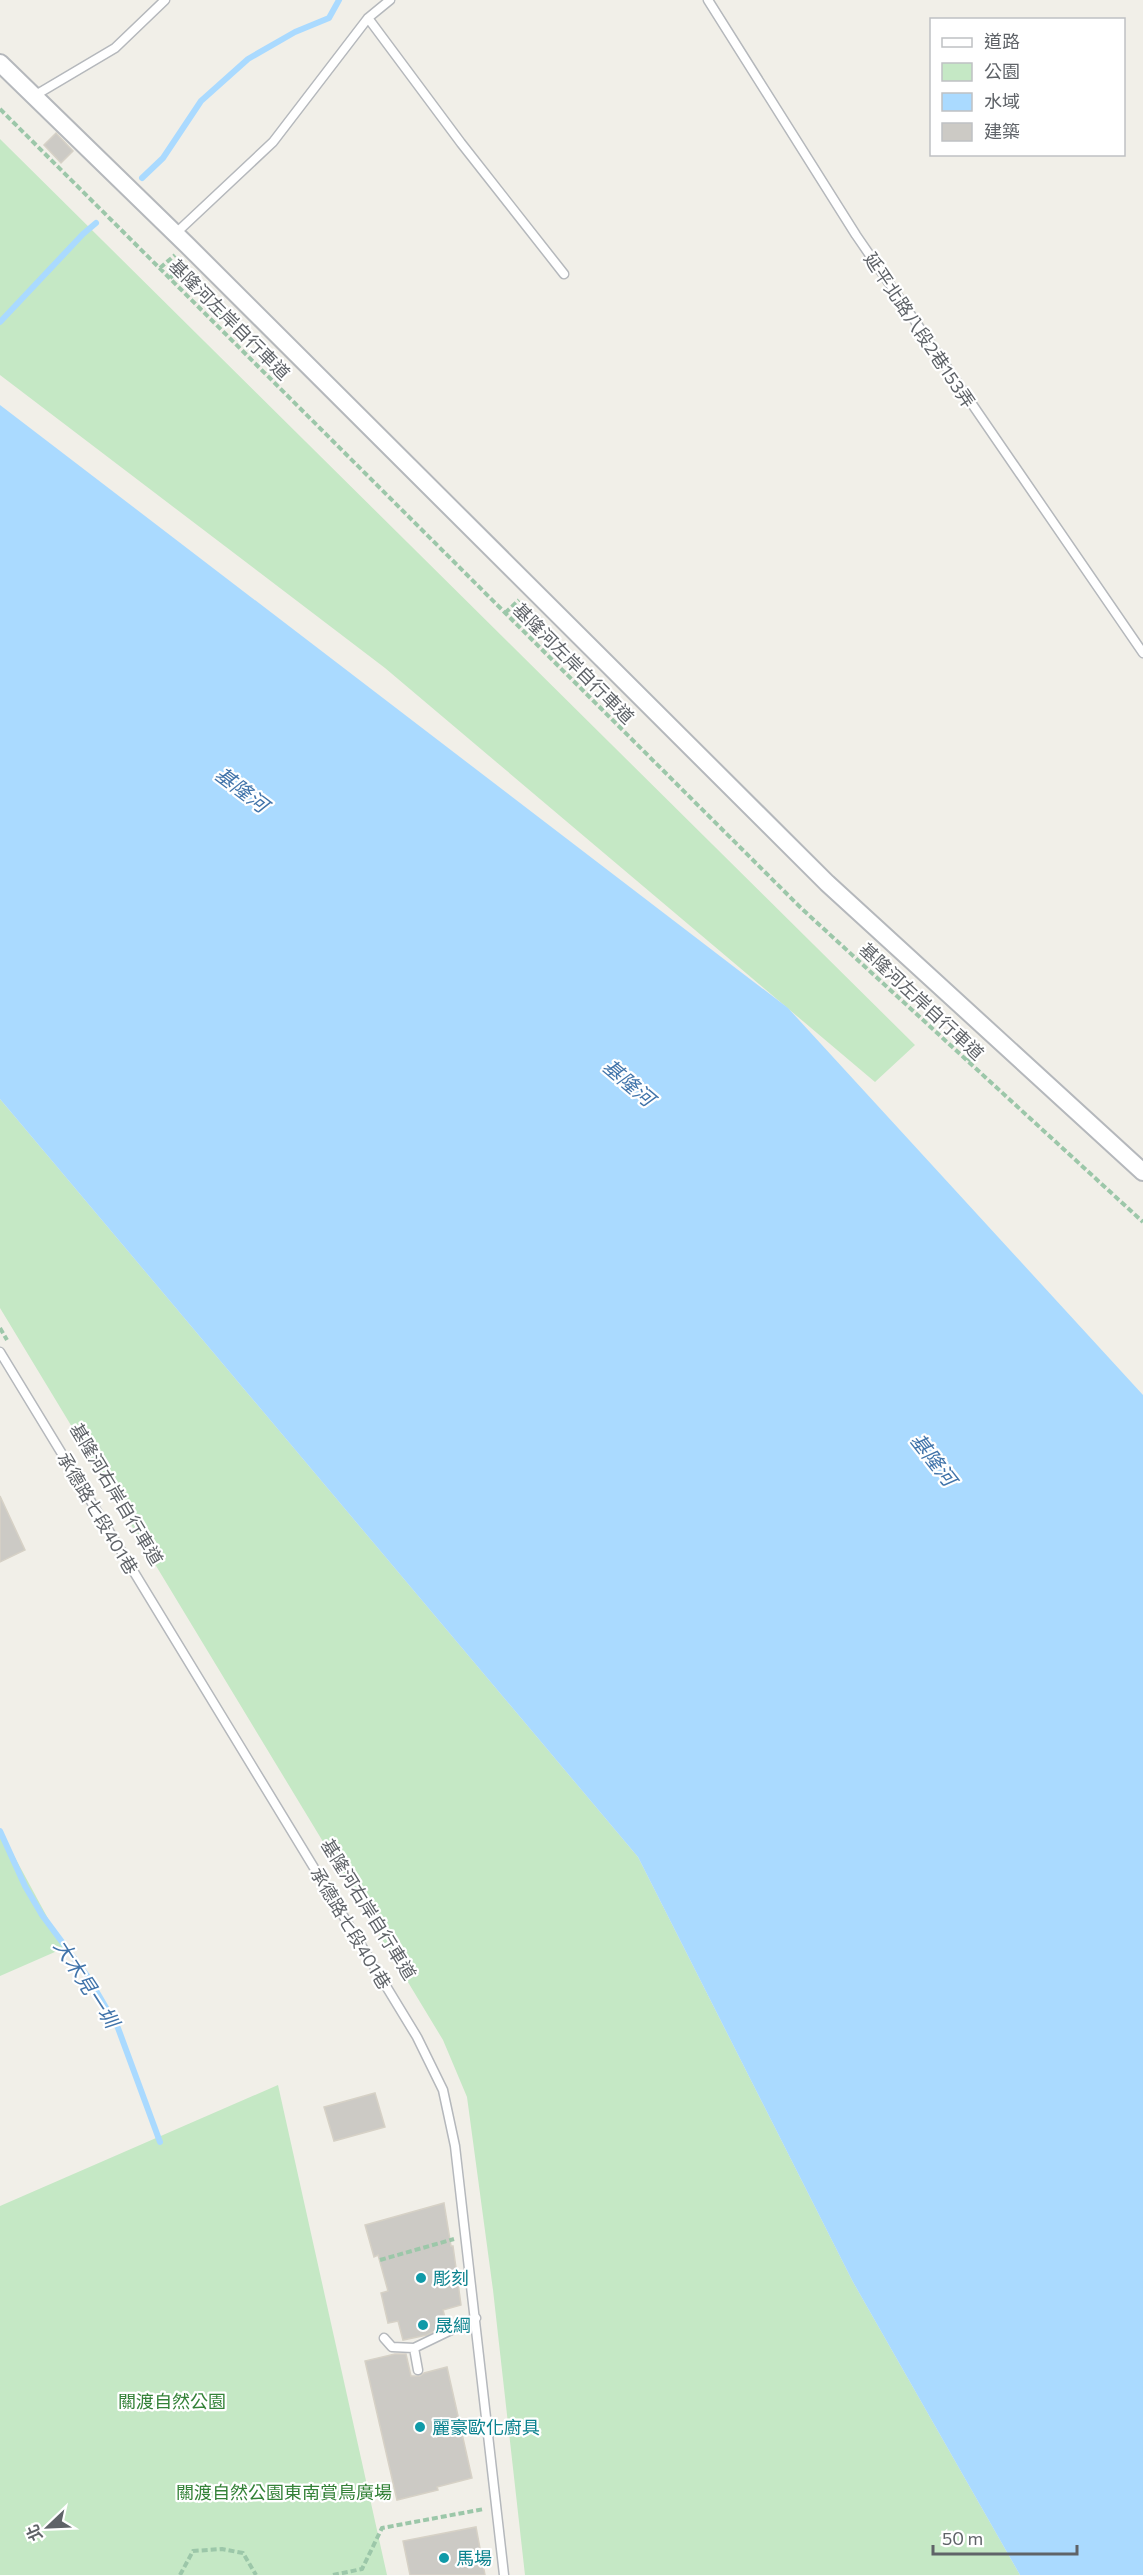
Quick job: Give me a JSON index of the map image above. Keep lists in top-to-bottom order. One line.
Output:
{"streets":{"lane":["延平北路八段2巷153弄","承德路七段401巷"],"path":["基隆河左岸自行車道"]},"water":["基隆河","大木見一圳"],"parks":["關渡自然公園","關渡自然公園東南賞鳥廣場"],"places":["彫刻","晟綱","麗豪歐化廚具","馬場"],"legend":["道路","公園","水域","建築"],"scale_bar":"50 m","north":"bottom left"}
